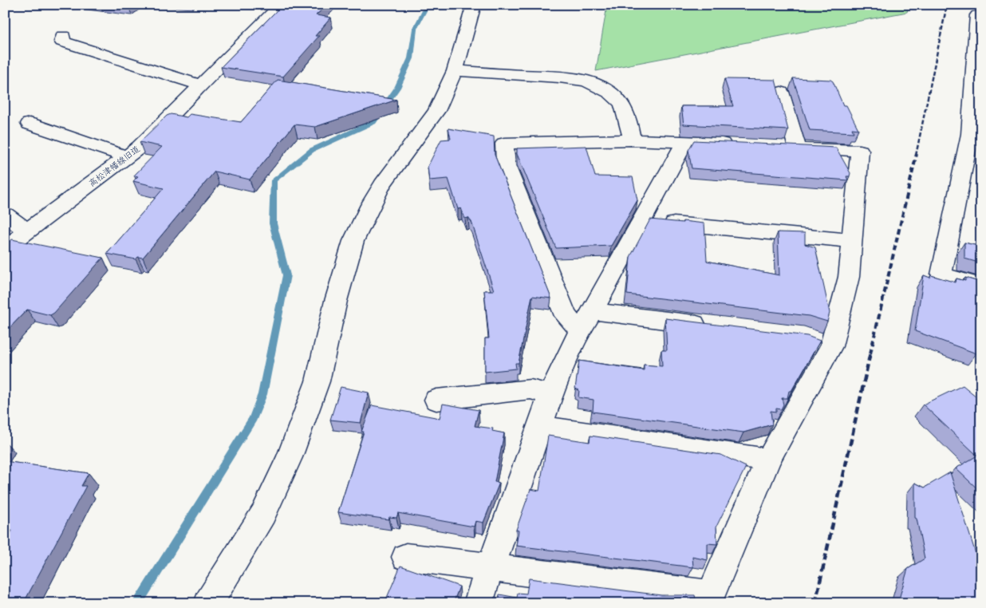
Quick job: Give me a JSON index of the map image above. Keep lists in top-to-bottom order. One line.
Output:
{"streets":{"street":["高松津幡線旧道"]}}
